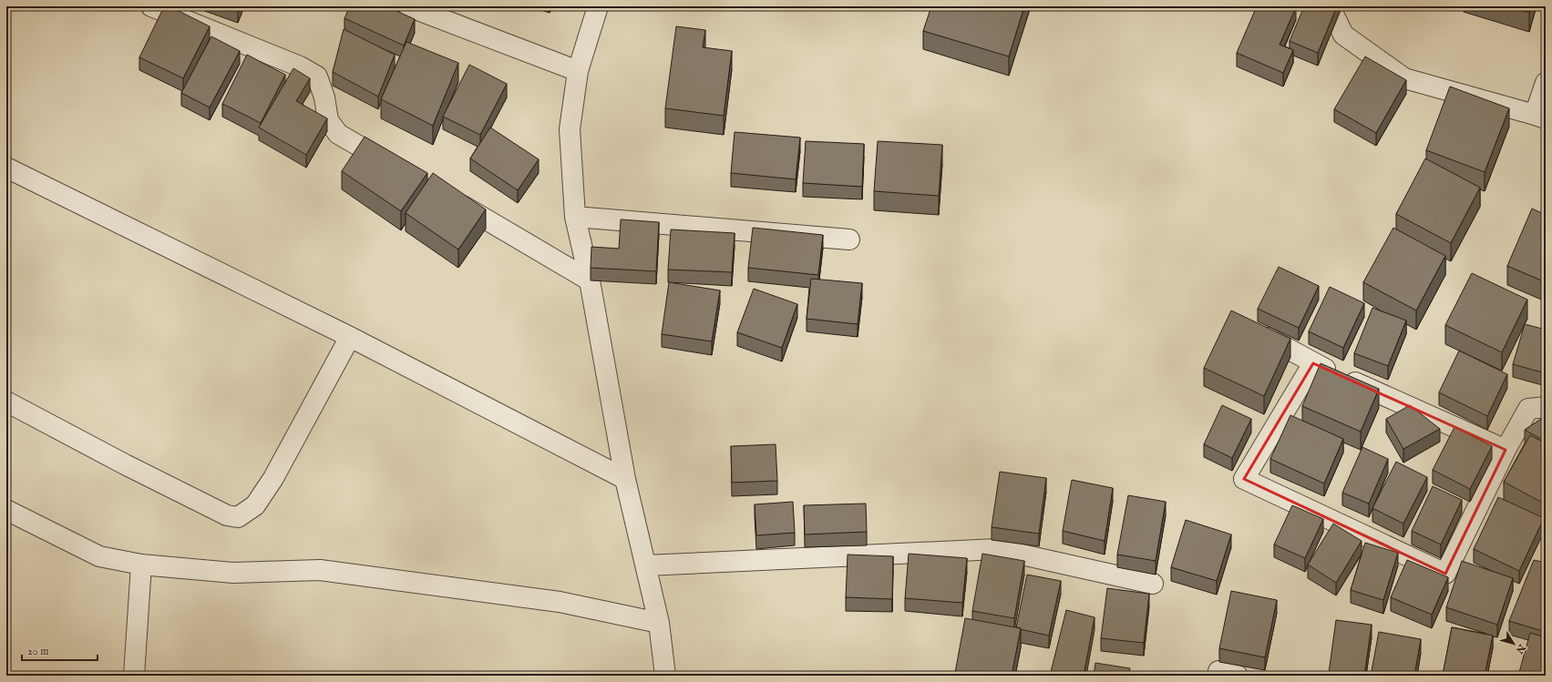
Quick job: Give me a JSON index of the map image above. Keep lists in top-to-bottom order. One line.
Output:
{"scale_bar":"20 m","north":"bottom right"}
